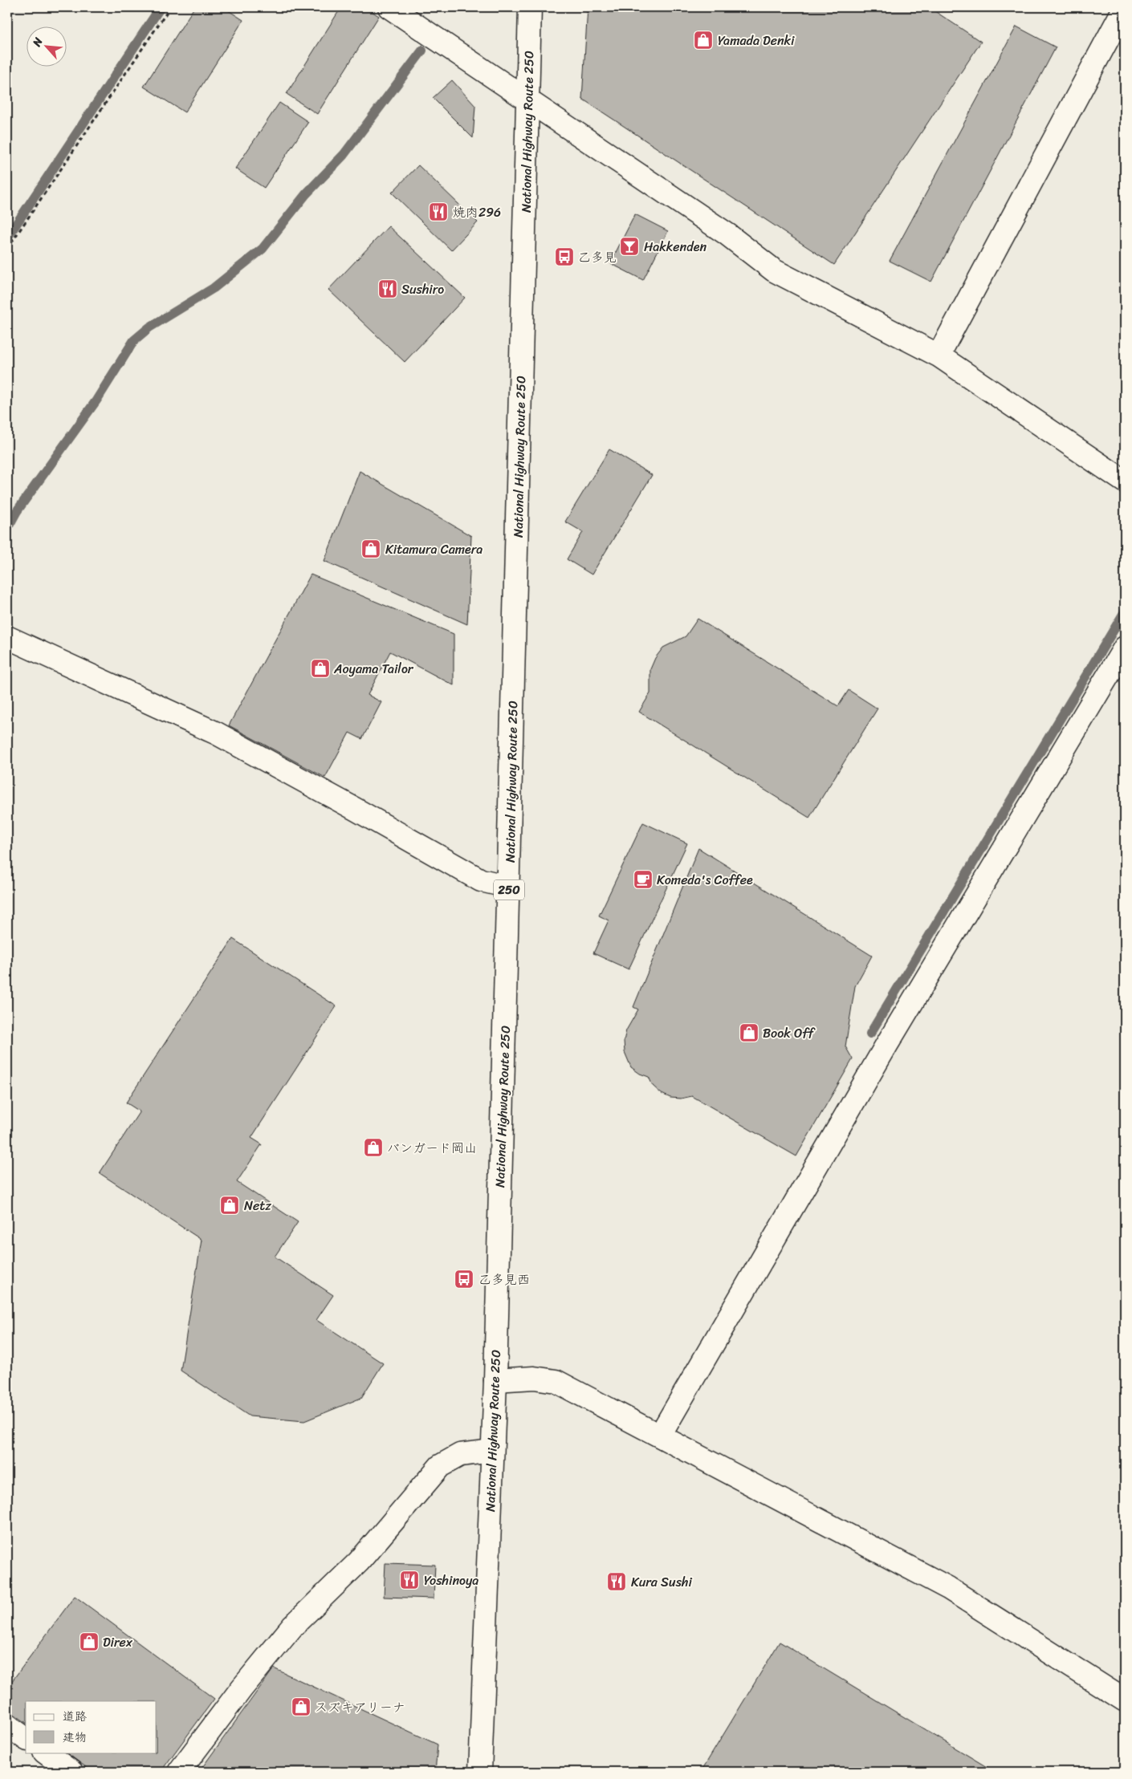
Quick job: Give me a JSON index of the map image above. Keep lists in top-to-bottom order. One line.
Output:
{"streets":{"main road":["National Highway Route 250","250"]},"places":{"shop":["Yamada Denki","Kitamura Camera","Aoyama Tailor","Book Off","バンガード岡山","Netz","Direx","スズキアリーナ"],"restaurant":["焼肉296","Sushiro","Yoshinoya","Kura Sushi"],"bar":["Hakkenden"],"bus stop":["乙多見","乙多見西"],"cafe":["Komeda's Coffee"]},"legend":["道路","建物"],"north":"top left"}
